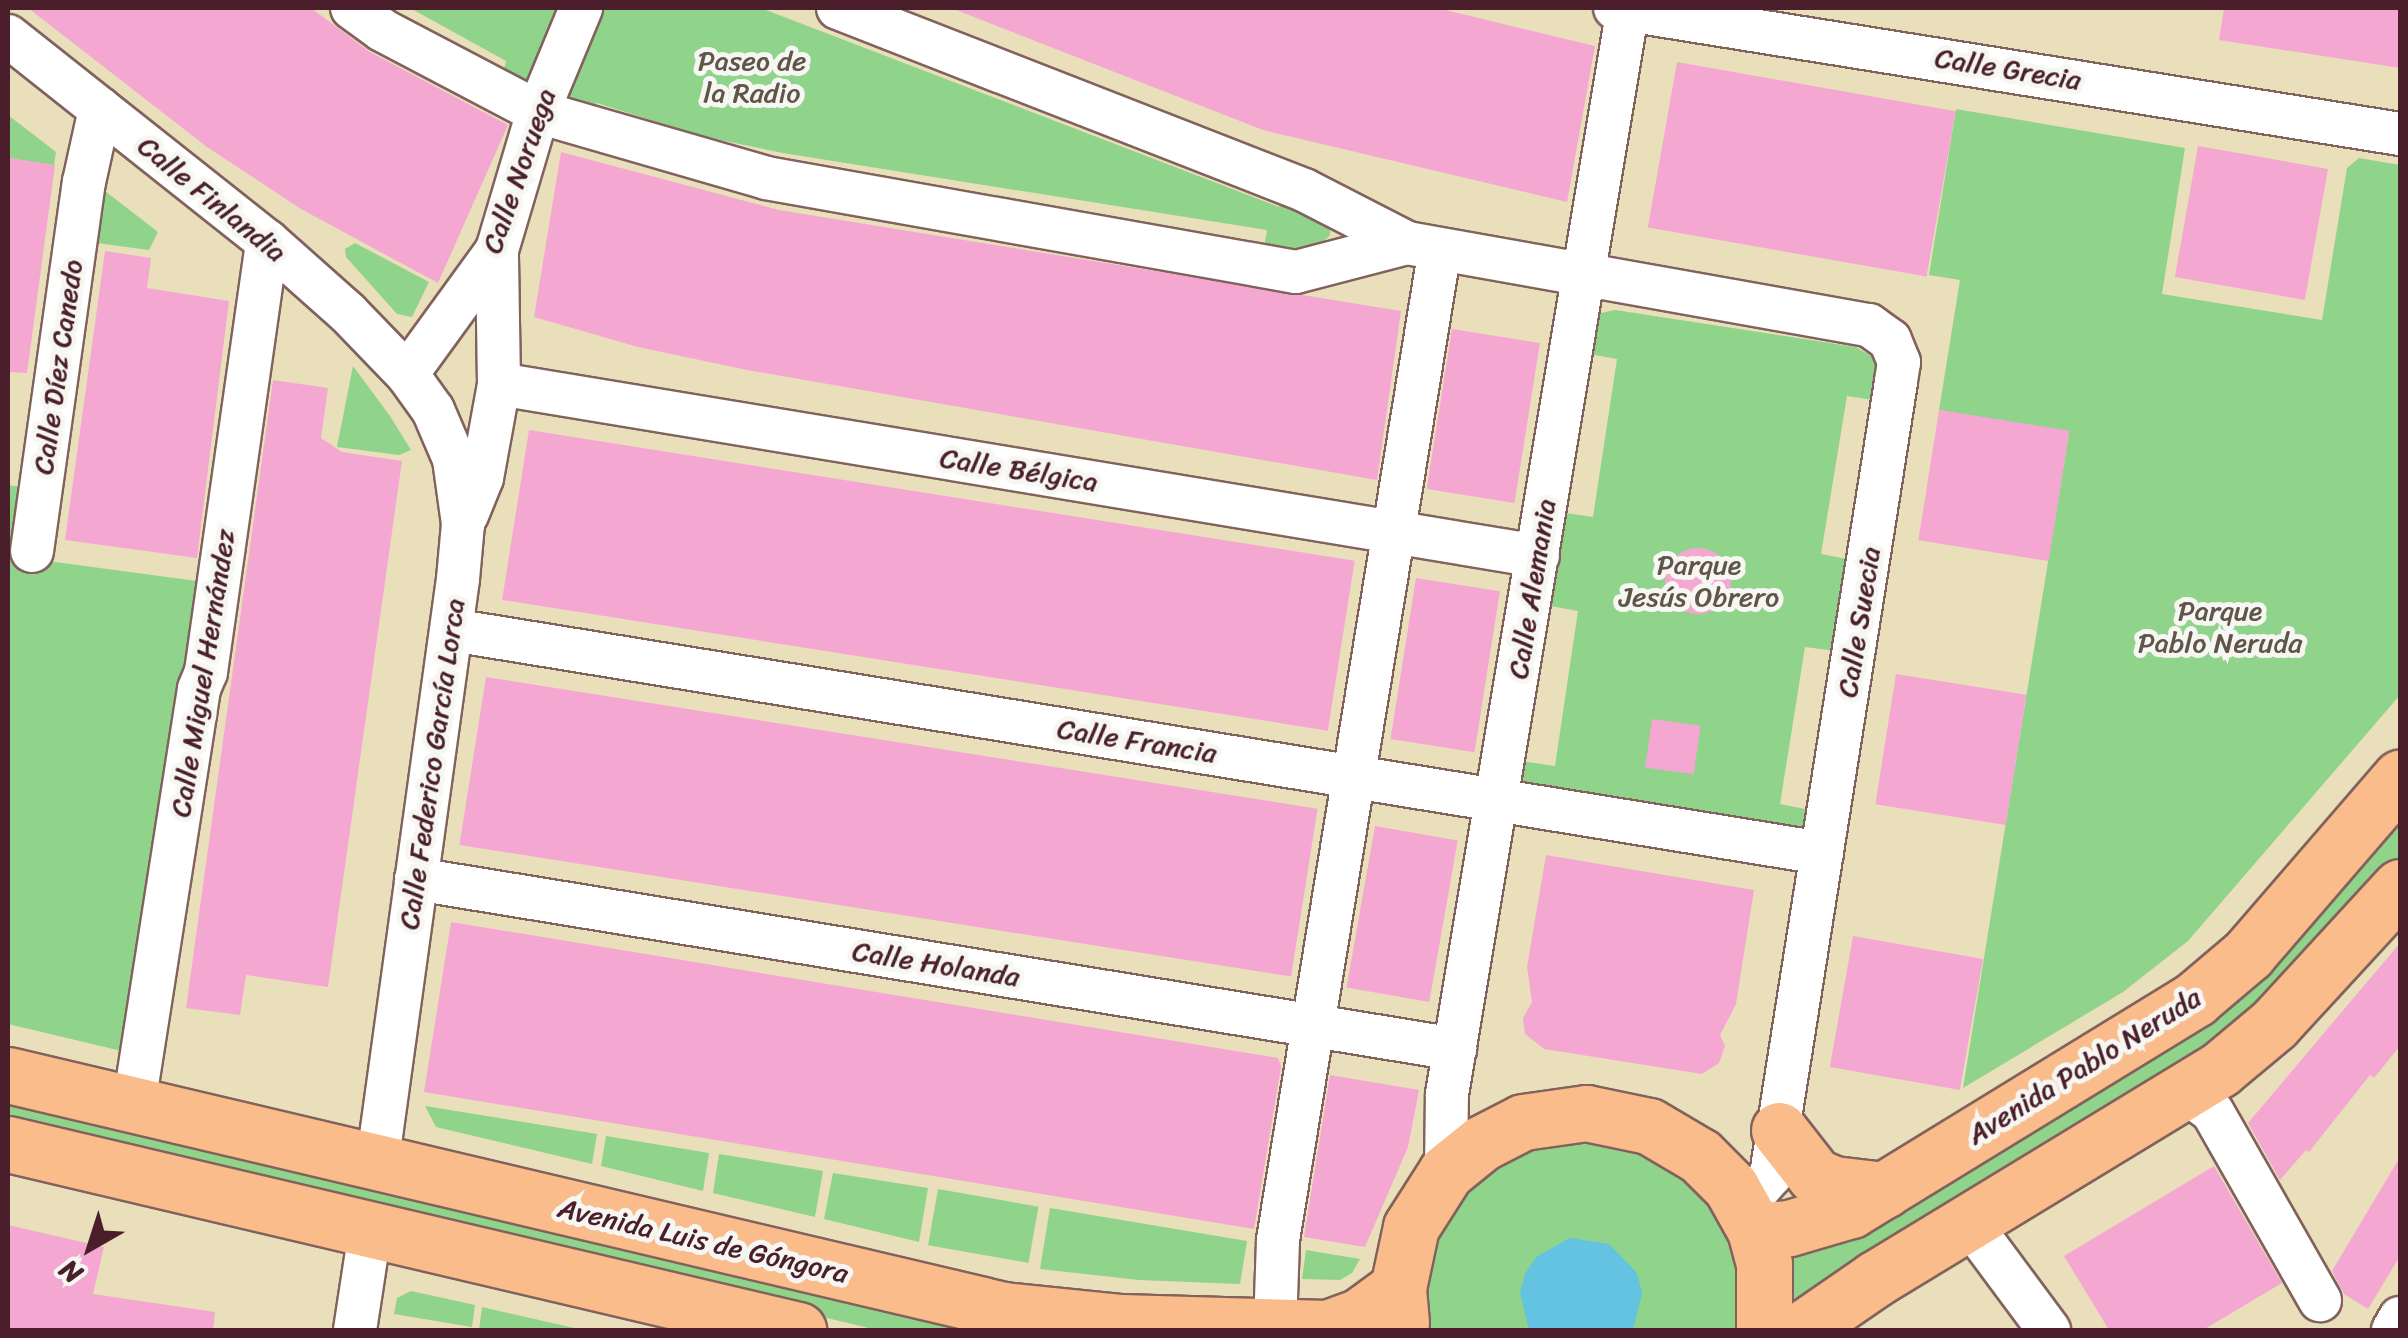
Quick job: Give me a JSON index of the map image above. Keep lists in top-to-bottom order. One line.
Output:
{"streets":{"main road":["Avenida Pablo Neruda","Avenida Luis de Góngora"],"street":["Calle Grecia","Calle Noruega","Calle Finlandia","Calle Díez Canedo","Calle Bélgica","Calle Alemania","Calle Suecia","Calle Miguel Hernández","Calle Francia","Calle Federico García Lorca","Calle Holanda"]},"crossings":[["Calle Grecia","Calle Alemania"],["Calle Noruega","Calle Finlandia"],["Calle Noruega","Calle Federico García Lorca"],["Calle Finlandia","Calle Díez Canedo"],["Calle Finlandia","Calle Miguel Hernández"],["Calle Finlandia","Calle Federico García Lorca"],["Calle Bélgica","Calle Alemania"],["Calle Alemania","Calle Suecia"],["Calle Alemania","Calle Francia"],["Calle Alemania","Calle Holanda"],["Calle Suecia","Calle Francia"],["Calle Suecia","Avenida Pablo Neruda"],["Calle Miguel Hernández","Avenida Luis de Góngora"],["Calle Francia","Calle Federico García Lorca"],["Calle Federico García Lorca","Calle Holanda"],["Calle Federico García Lorca","Avenida Luis de Góngora"]],"parks":["Paseo de la Radio","Parque Jesús Obrero","Parque Pablo Neruda"],"north":"bottom left"}
